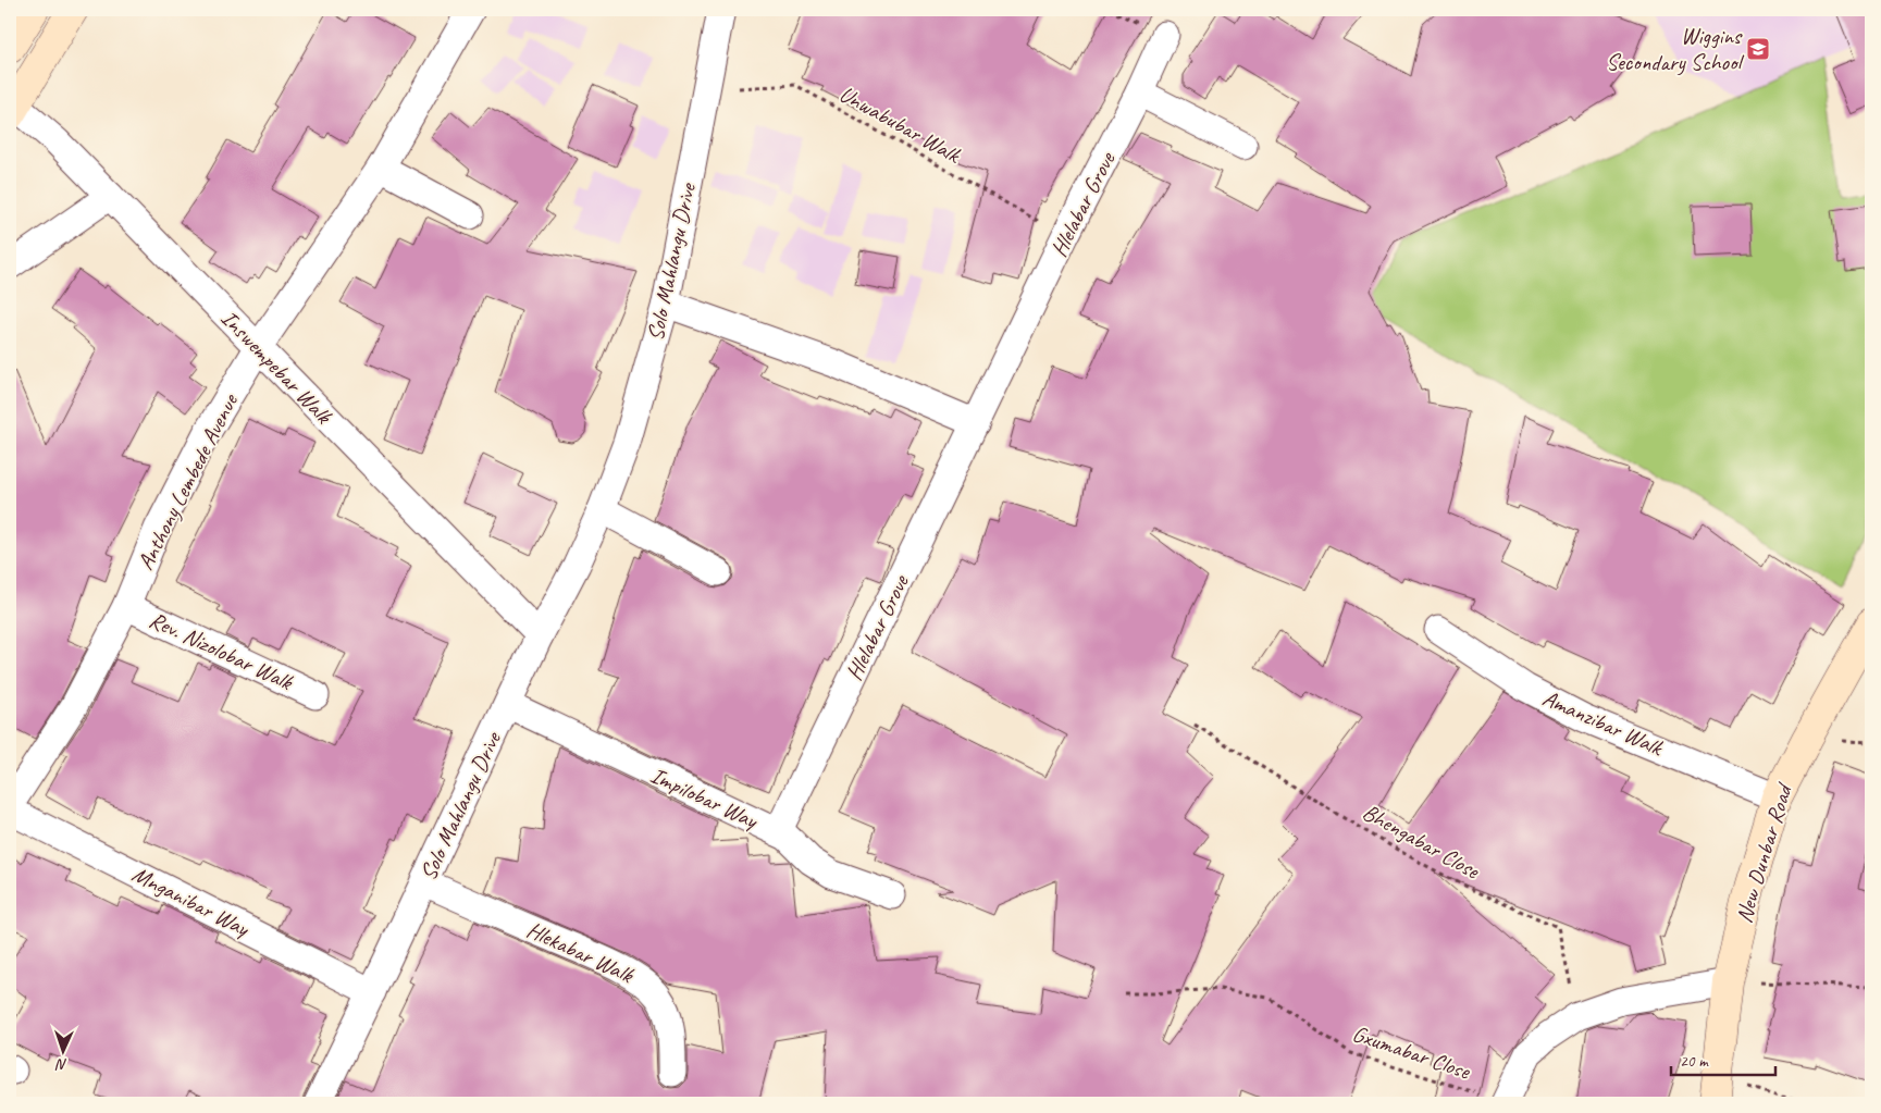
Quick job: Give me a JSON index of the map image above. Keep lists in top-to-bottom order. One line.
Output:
{"streets":{"street":["Hlelabar Grove","Solo Mahlangu Drive","Inswempebar Walk","Anthony Lembede Avenue","Rev. Nizolobar Walk","Amanzibar Walk","Impilobar Way","New Dunbar Road","Mnganibar Way","Hlekabar Walk"],"path":["Unwabubar Walk","Bhengabar Close","Gxumabar Close"]},"crossings":[["Unwabubar Walk","Hlelabar Grove"],["Unwabubar Walk","Solo Mahlangu Drive"],["Hlelabar Grove","Impilobar Way"],["Solo Mahlangu Drive","Inswempebar Walk"],["Solo Mahlangu Drive","Impilobar Way"],["Solo Mahlangu Drive","Mnganibar Way"],["Solo Mahlangu Drive","Hlekabar Walk"],["Inswempebar Walk","Anthony Lembede Avenue"],["Anthony Lembede Avenue","Rev. Nizolobar Walk"],["Amanzibar Walk","New Dunbar Road"]],"places":{"school or university":["Wiggins Secondary School"]},"scale_bar":"20 m","north":"bottom"}
